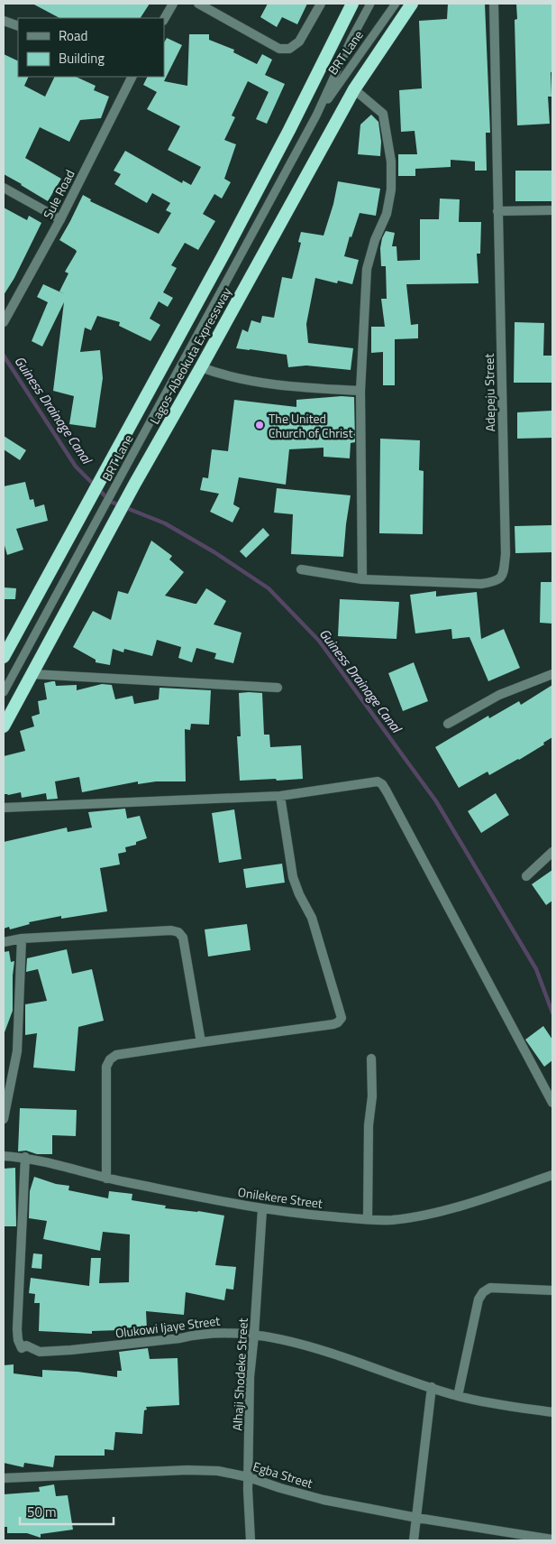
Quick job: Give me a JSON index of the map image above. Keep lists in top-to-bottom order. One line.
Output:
{"streets":{"highway":["Lagos-Abeokuta Expressway"],"street":["Sule Road","Adepeju Street","Onilekere Street","Olukowi Ijaye Street","Alhaji Shodeke Street","Egba Street"],"lane":["BRT Lane"]},"crossings":[["Onilekere Street","Olukowi Ijaye Street"],["Onilekere Street","Alhaji Shodeke Street"],["Olukowi Ijaye Street","Alhaji Shodeke Street"],["Alhaji Shodeke Street","Egba Street"]],"water":["Guiness Drainage Canal"],"places":["The United Church of Christ"],"legend":["Road","Building"],"scale_bar":"50 m"}
